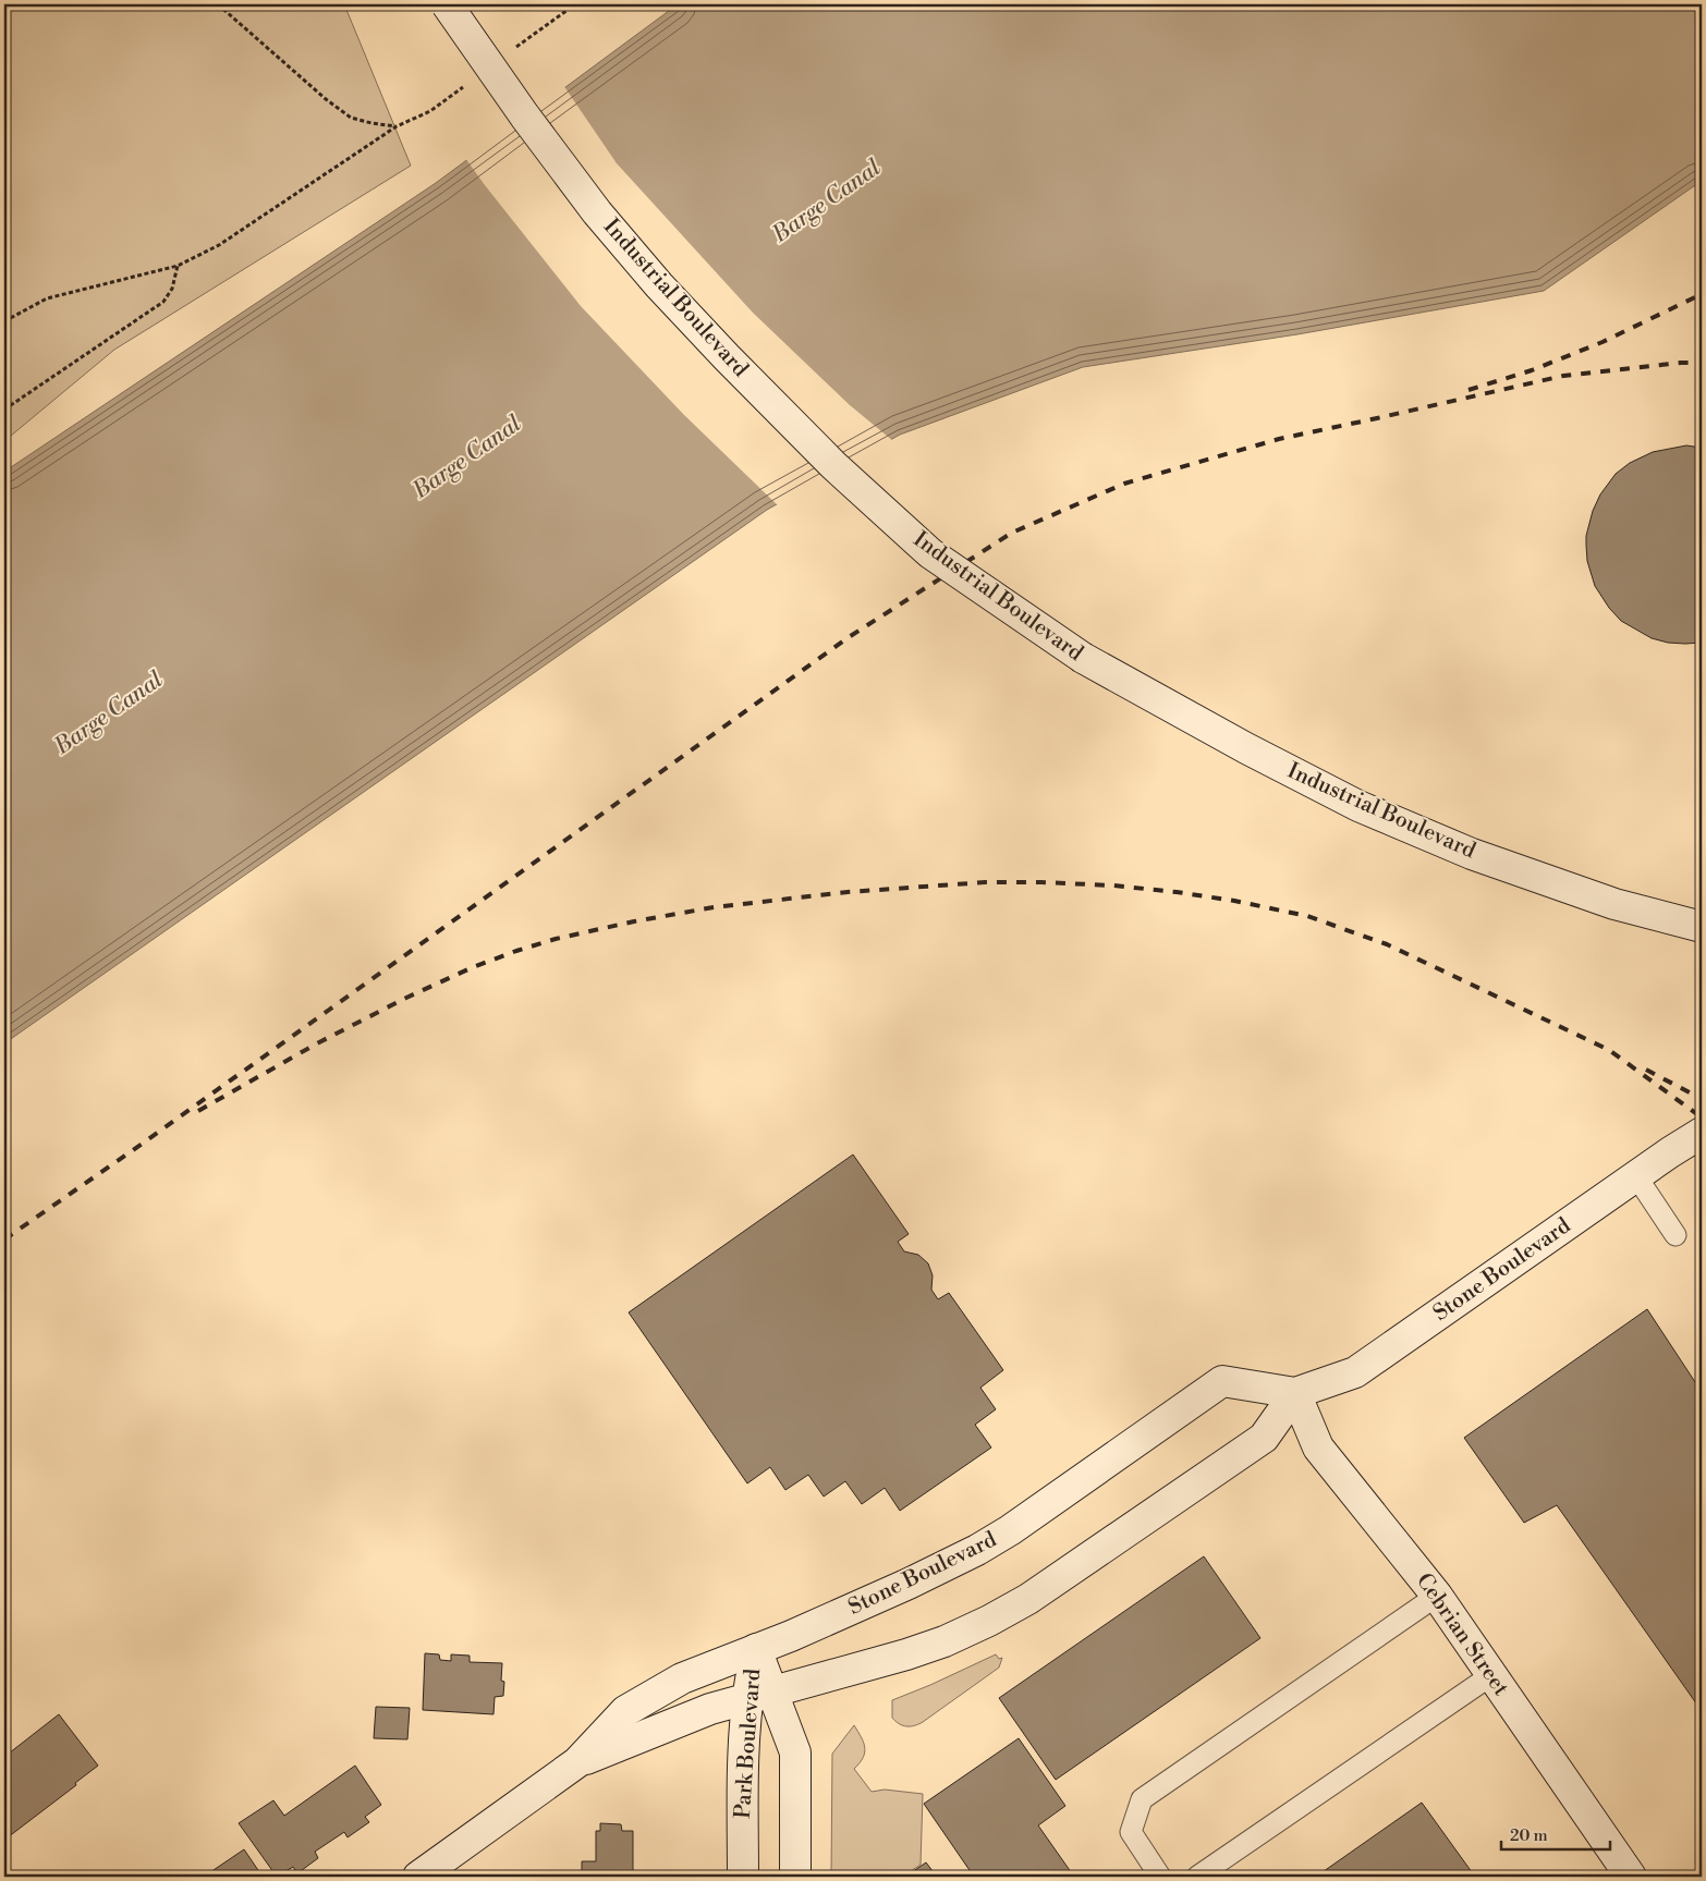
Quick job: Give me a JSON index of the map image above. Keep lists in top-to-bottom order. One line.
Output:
{"streets":{"street":["Industrial Boulevard","Stone Boulevard","Cebrian Street","Park Boulevard"]},"crossings":[["Stone Boulevard","Cebrian Street"],["Stone Boulevard","Park Boulevard"]],"water":["Barge Canal"],"scale_bar":"20 m"}
